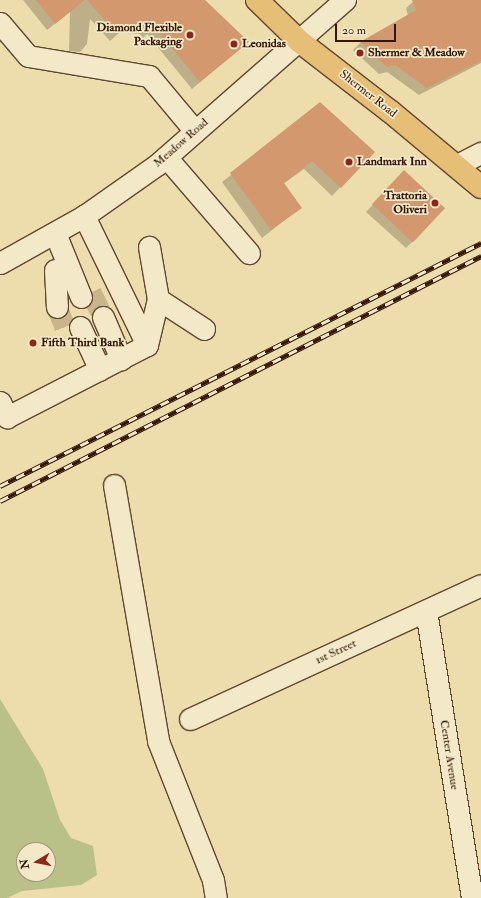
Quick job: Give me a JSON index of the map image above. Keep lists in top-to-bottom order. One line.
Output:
{"streets":{"main road":["Shermer Road"],"street":["Meadow Road","1st Street","Center Avenue"]},"crossings":[["Shermer Road","Meadow Road"],["1st Street","Center Avenue"]],"places":["Diamond Flexible Packaging","Leonidas","Shermer & Meadow","Landmark Inn","Trattoria Oliveri","Fifth Third Bank"],"scale_bar":"20 m","north":"left"}
